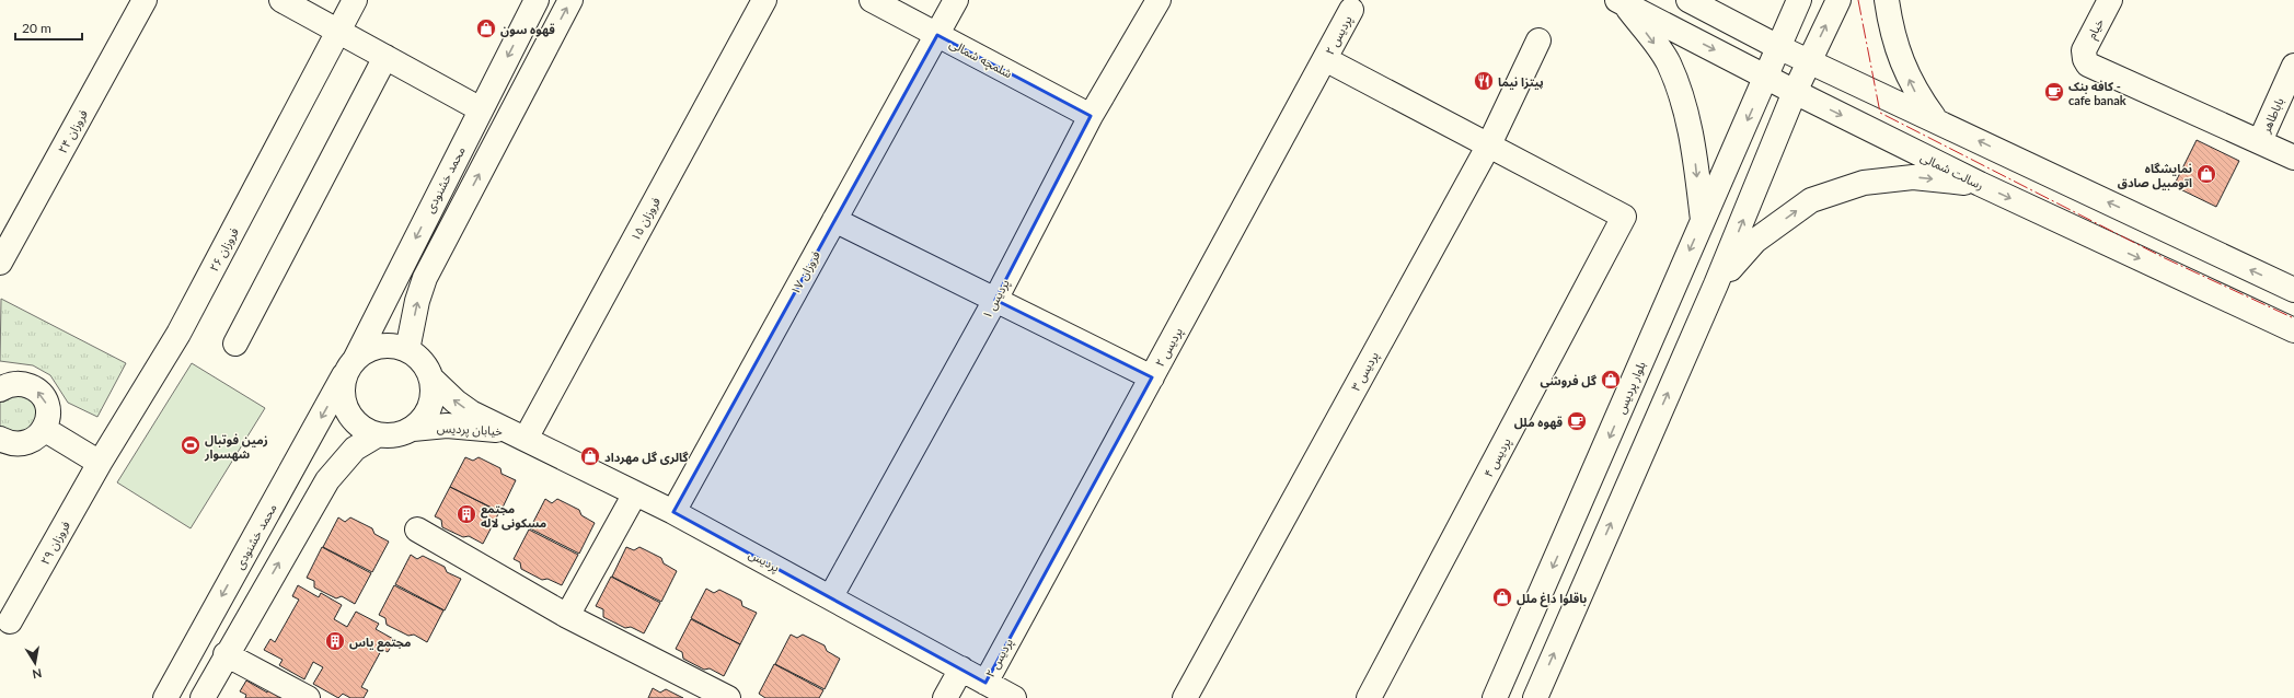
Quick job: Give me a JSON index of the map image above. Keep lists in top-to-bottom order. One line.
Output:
{"streets":{"street":["خیام","پردیس ۲","شلمچه شمالی","باباطاهر","فروزان ۲۴","رسالت شمالی","محمد خشنودی","فروزان ۱۵","فروزان ۲۶","فروزان ۱۷","پردیس ۱","پردیس ۳","بلوار پردیس","خیابان پردیس","پردیس ۴","فروزان ۲۹","پردیس"]},"crossings":[["خیام","باباطاهر"],["پردیس ۲","پردیس"],["شلمچه شمالی","فروزان ۱۷"],["شلمچه شمالی","پردیس ۱"],["رسالت شمالی","بلوار پردیس"],["محمد خشنودی","خیابان پردیس"],["فروزان ۱۵","خیابان پردیس"],["فروزان ۱۵","پردیس"],["فروزان ۲۶","فروزان ۲۹"],["فروزان ۱۷","پردیس"],["پردیس ۱","پردیس"],["پردیس ۳","پردیس ۴"],["خیابان پردیس","پردیس"]],"places":{"shop":["قهوه سون","نمایشگاه اتومبیل صادق","گل فروشی","گالری گل مهرداد","باقلوا داغ ملل"],"restaurant":["پیتزا نیما"],"cafe":["کافه بنک - cafe banak","قهوه ملل"],"sports":["زمین فوتبال شهسوار"],"building":["مجتمع مسکونی لاله","مجتمع یاس"]},"scale_bar":"20 m","north":"bottom"}
